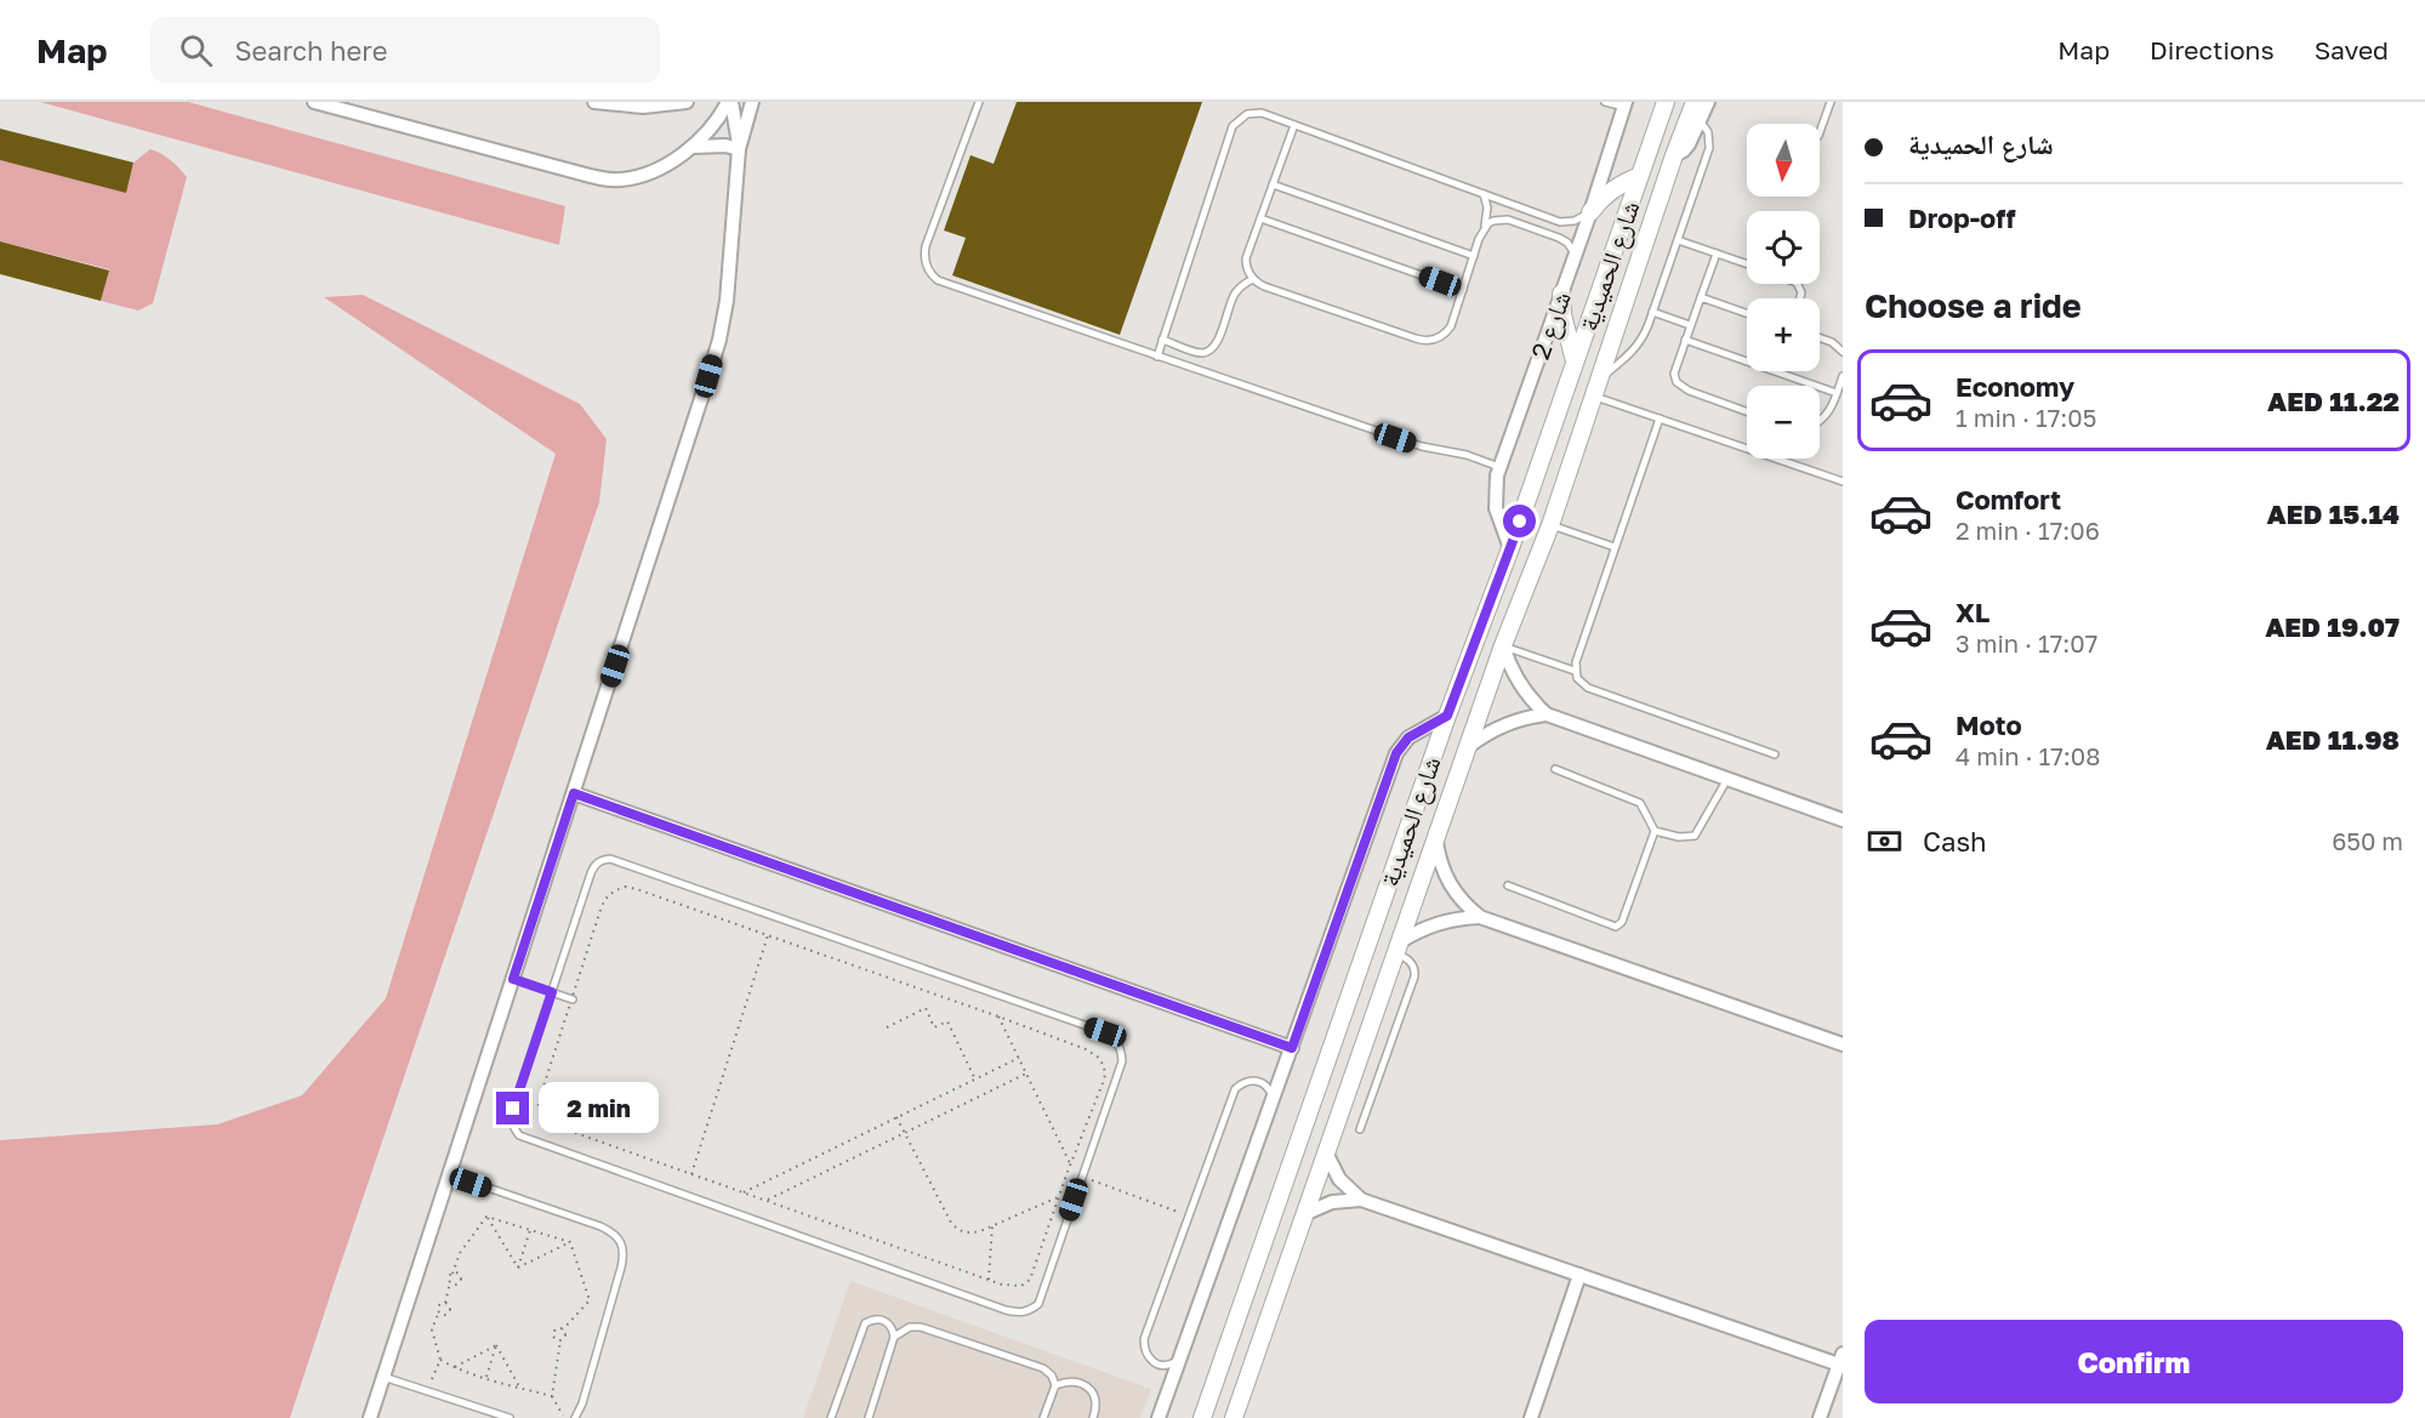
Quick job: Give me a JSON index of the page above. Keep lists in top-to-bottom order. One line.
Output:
{"streets":{"street":["شارع الحميدية","شارع 2"]},"crossings":[["شارع الحميدية","شارع 2"]],"north":"bottom","page":{"header":"Map","search":"Search here","nav":["Map","Directions","Saved"],"banner":["شارع الحميدية","Drop-off"],"map_buttons":["+","−"],"heading":"Choose a ride","list":[{"name":"Economy","note":"1 min · 17:05","value":"AED 11.22"},{"name":"Comfort","note":"2 min · 17:06","value":"AED 15.14"},{"name":"XL","note":"3 min · 17:07","value":"AED 19.07"},{"name":"Moto","note":"4 min · 17:08","value":"AED 11.98"}],"pay":["Cash","650 m"],"bubble":"2 min","buttons":"Confirm"}}
